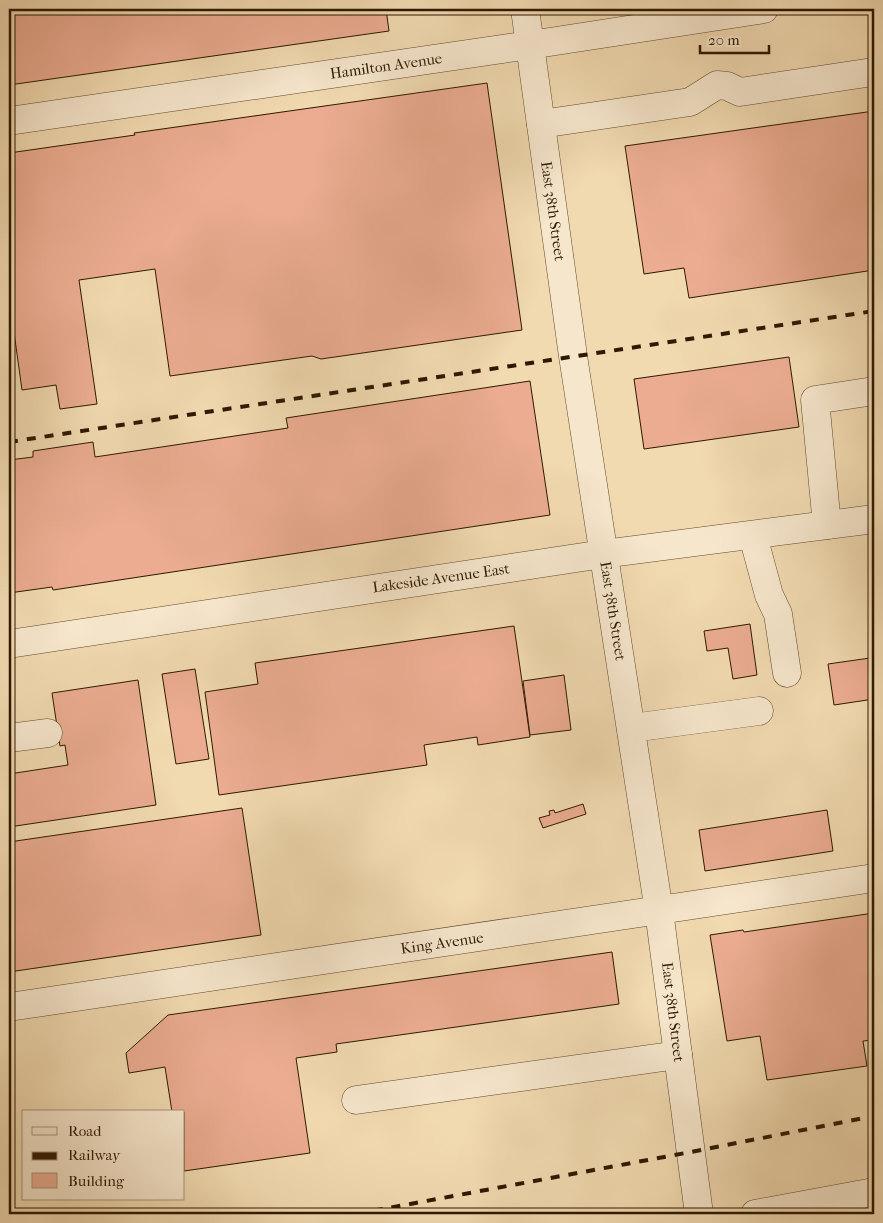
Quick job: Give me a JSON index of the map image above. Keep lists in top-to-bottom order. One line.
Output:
{"streets":{"street":["Hamilton Avenue","East 38th Street","Lakeside Avenue East","King Avenue"]},"crossings":[["Hamilton Avenue","East 38th Street"],["East 38th Street","Lakeside Avenue East"],["East 38th Street","King Avenue"]],"legend":["Road","Railway","Building"],"scale_bar":"20 m"}
